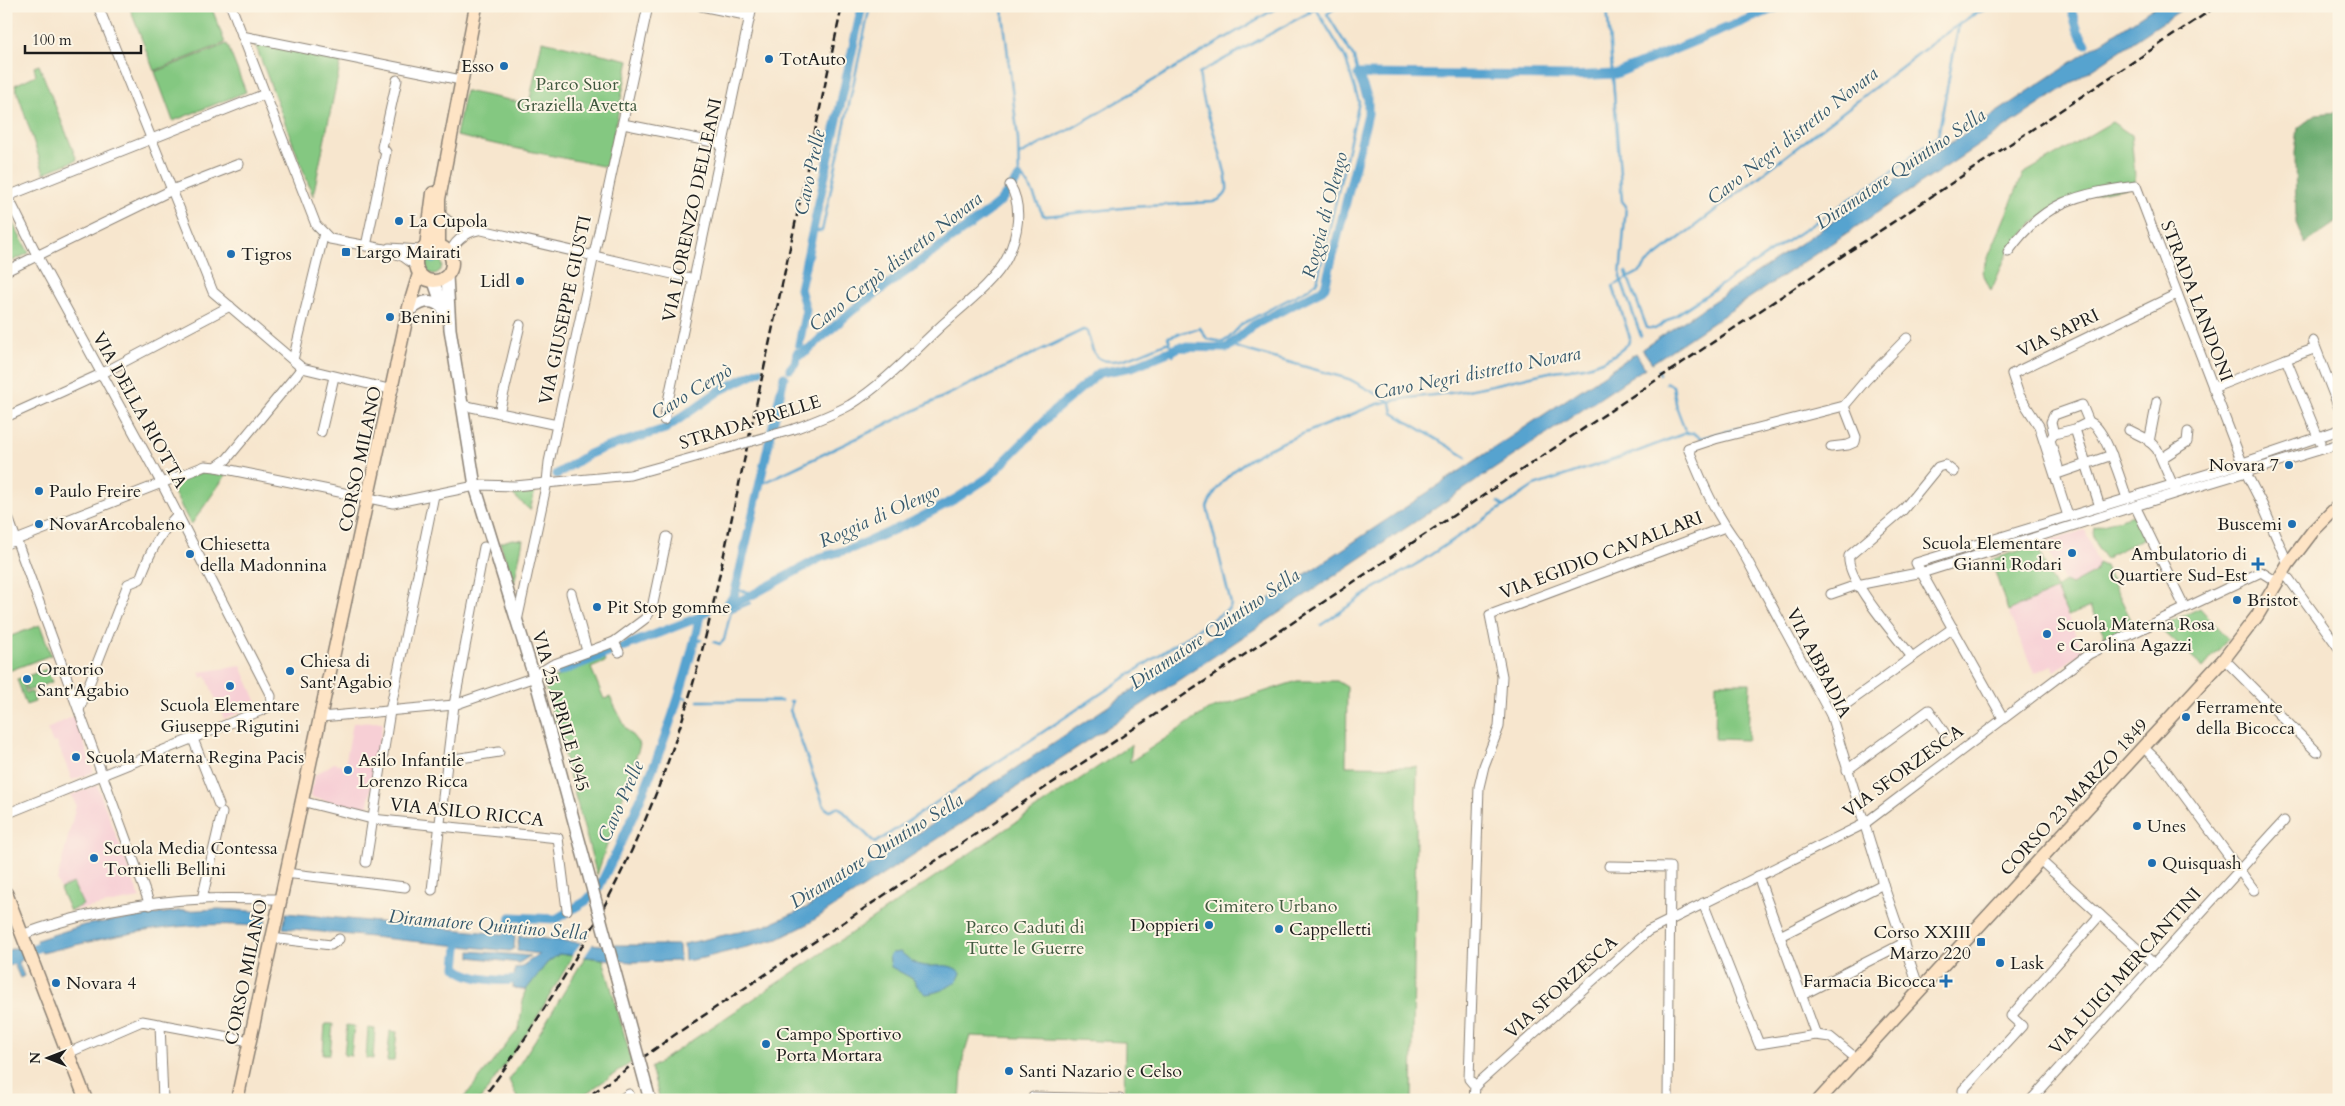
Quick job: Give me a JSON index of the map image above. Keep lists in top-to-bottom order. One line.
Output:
{"streets":{"main road":["CORSO MILANO","CORSO 23 MARZO 1849"],"street":["VIA LORENZO DELLEANI","STRADA LANDONI","VIA GIUSEPPE GIUSTI","VIA SAPRI","VIA DELLA RIOTTA","STRADA PRELLE","VIA EGIDIO CAVALLARI","VIA ABBADIA","VIA 25 APRILE 1945","VIA SFORZESCA","VIA ASILO RICCA","VIA LUIGI MERCANTINI"]},"crossings":[["STRADA LANDONI","VIA SAPRI"],["STRADA LANDONI","VIA SFORZESCA"],["STRADA LANDONI","CORSO 23 MARZO 1849"],["VIA GIUSEPPE GIUSTI","STRADA PRELLE"],["VIA GIUSEPPE GIUSTI","VIA 25 APRILE 1945"],["STRADA PRELLE","CORSO MILANO"],["STRADA PRELLE","VIA 25 APRILE 1945"],["CORSO MILANO","VIA 25 APRILE 1945"],["CORSO MILANO","VIA ASILO RICCA"],["VIA EGIDIO CAVALLARI","VIA ABBADIA"],["VIA EGIDIO CAVALLARI","VIA SFORZESCA"],["VIA ABBADIA","VIA SFORZESCA"],["VIA ABBADIA","CORSO 23 MARZO 1849"],["VIA SFORZESCA","CORSO 23 MARZO 1849"]],"water":["Cavo Negri distretto Novara","Diramatore Quintino Sella","Cavo Prelle","Roggia di Olengo","Cavo Cerpò distretto Novara","Cavo Cerpò"],"parks":["Parco Suor Graziella Avetta","Cimitero Urbano","Parco Caduti di Tutte le Guerre"],"places":{"other":["TotAuto","Esso","La Cupola","Tigros","Lidl","Benini","Novara 7","Paulo Freire","NovarArcobaleno","Buscemi","Scuola Elementare Gianni Rodari","Chiesetta della Madonnina","Bristot","Pit Stop gomme","Scuola Materna Rosa e Carolina Agazzi","Chiesa di Sant'Agabio","Oratorio Sant'Agabio","Scuola Elementare Giuseppe Rigutini","Ferramente della Bicocca","Scuola Materna Regina Pacis","Asilo Infantile Lorenzo Ricca","Unes","Scuola Media Contessa Tornielli Bellini","Quisquash","Doppieri","Cappelletti","Lask","Novara 4","Campo Sportivo Porta Mortara","Santi Nazario e Celso"],"transit":["Largo Mairati","Corso XXIII Marzo 220"],"health":["Ambulatorio di Quartiere Sud-Est","Farmacia Bicocca"]},"scale_bar":"100 m","north":"left"}
